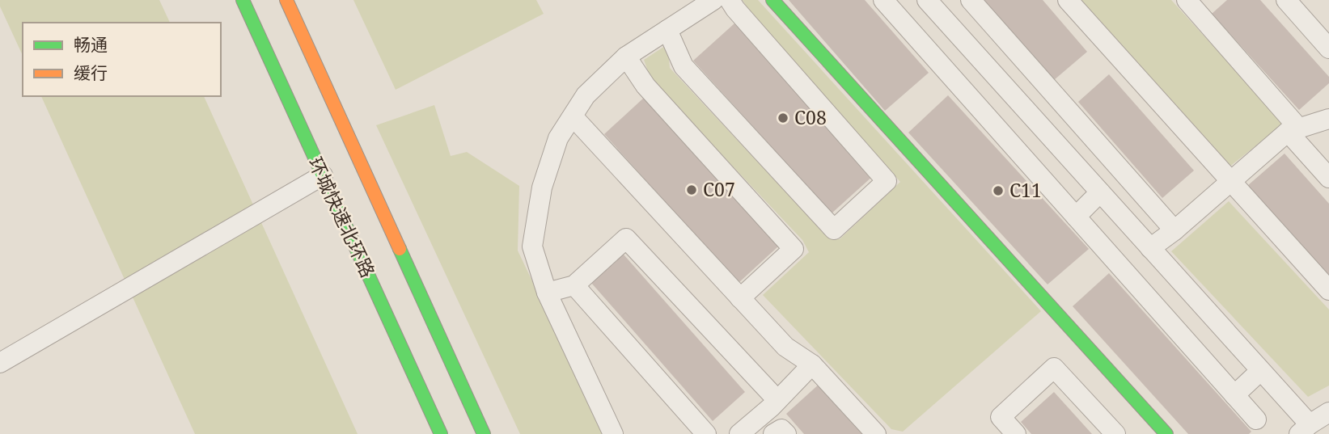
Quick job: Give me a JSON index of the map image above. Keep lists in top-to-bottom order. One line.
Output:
{"streets":{"main road":["环城快速北环路"]},"places":["C08","C07","C11"],"legend":["畅通","缓行"]}
